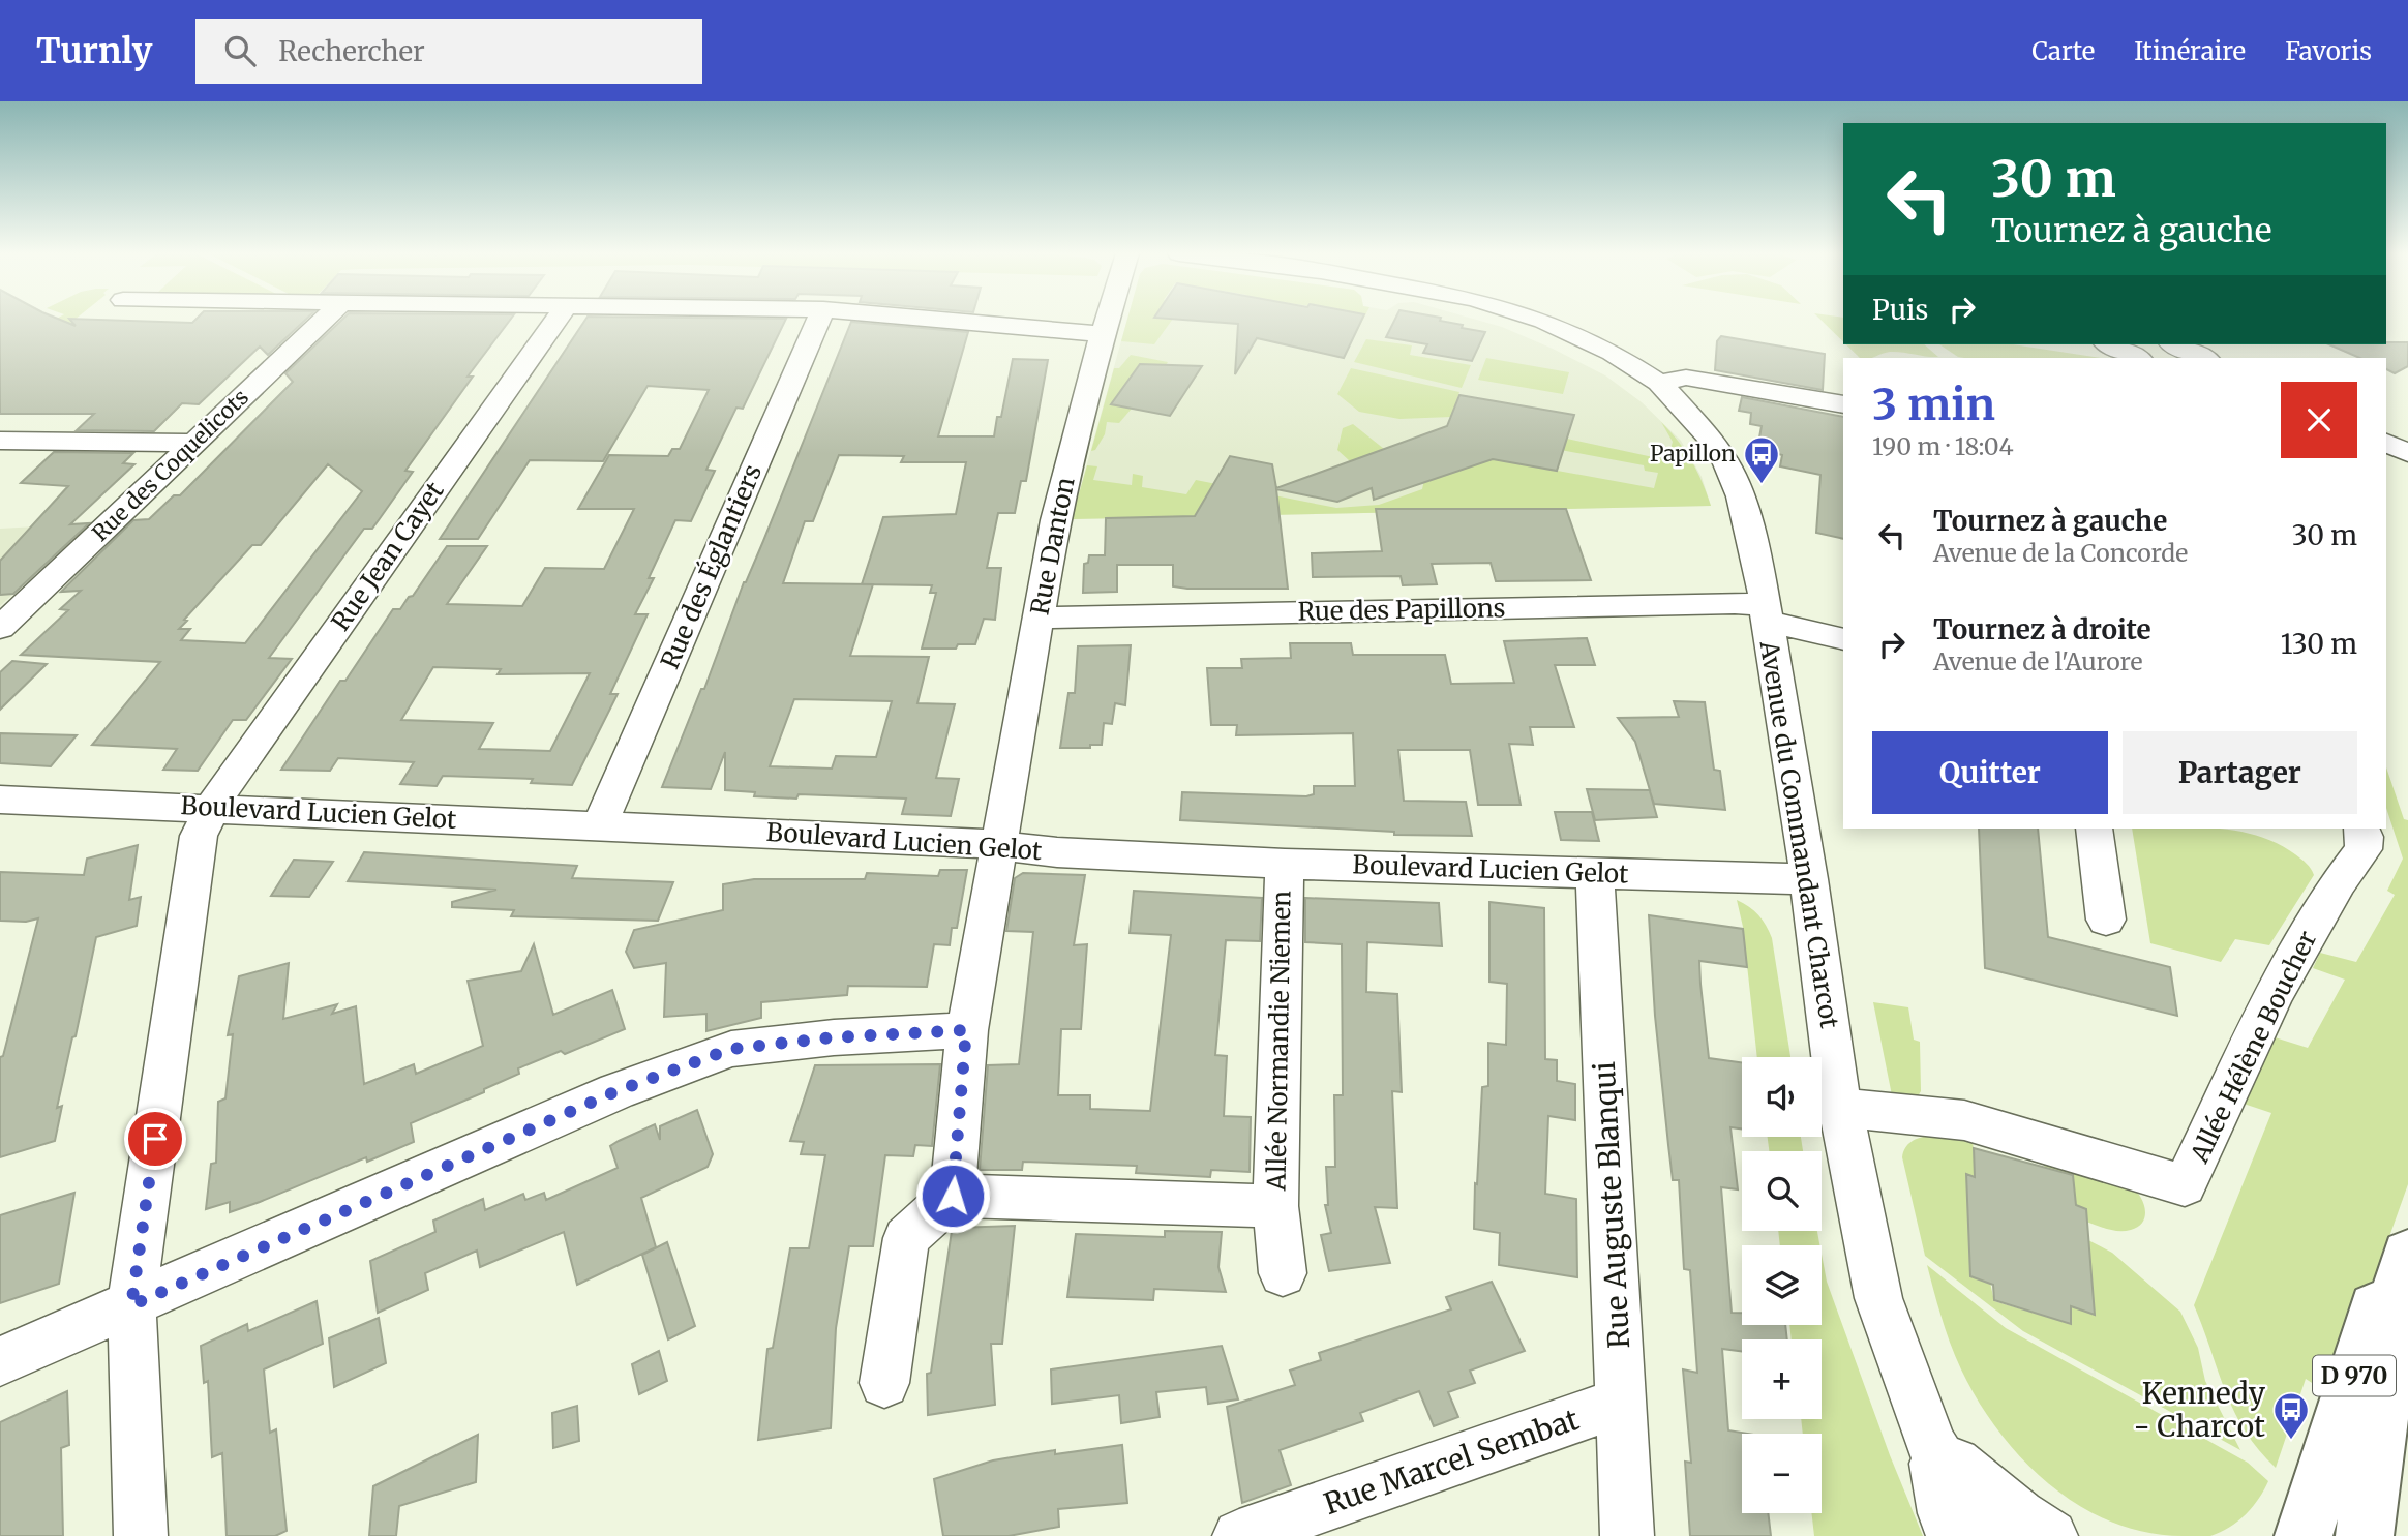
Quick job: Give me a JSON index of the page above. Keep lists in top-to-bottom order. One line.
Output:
{"streets":{"main road":["D 970"],"street":["Rue des Coquelicots","Rue Danton","Rue Jean Cayet","Rue des Églantiers","Rue des Papillons","Boulevard Lucien Gelot","Avenue du Commandant Charcot","Allée Normandie Niemen","Allée Hélène Boucher","Rue Auguste Blanqui","Rue Marcel Sembat"]},"crossings":[["Rue Danton","Rue des Papillons"],["Rue Danton","Boulevard Lucien Gelot"],["Rue Jean Cayet","Boulevard Lucien Gelot"],["Rue des Églantiers","Boulevard Lucien Gelot"],["Rue des Papillons","Avenue du Commandant Charcot"],["Boulevard Lucien Gelot","Avenue du Commandant Charcot"],["Boulevard Lucien Gelot","Allée Normandie Niemen"],["Boulevard Lucien Gelot","Rue Auguste Blanqui"],["Avenue du Commandant Charcot","Allée Hélène Boucher"],["Rue Auguste Blanqui","Rue Marcel Sembat"]],"places":{"bus stop":["Papillon","Kennedy - Charcot"]},"page":{"header":"Turnly","search":"Rechercher","nav":["Carte","Itinéraire","Favoris"],"turn":["30 m","Tournez à gauche"],"then":"Puis","heading":["3 min","190 m · 18:04"],"list":[{"name":"Tournez à gauche","note":"Avenue de la Concorde","value":"30 m"},{"name":"Tournez à droite","note":"Avenue de l'Aurore","value":"130 m"}],"buttons":["Quitter","Partager"],"map_buttons":["+","−"]}}
